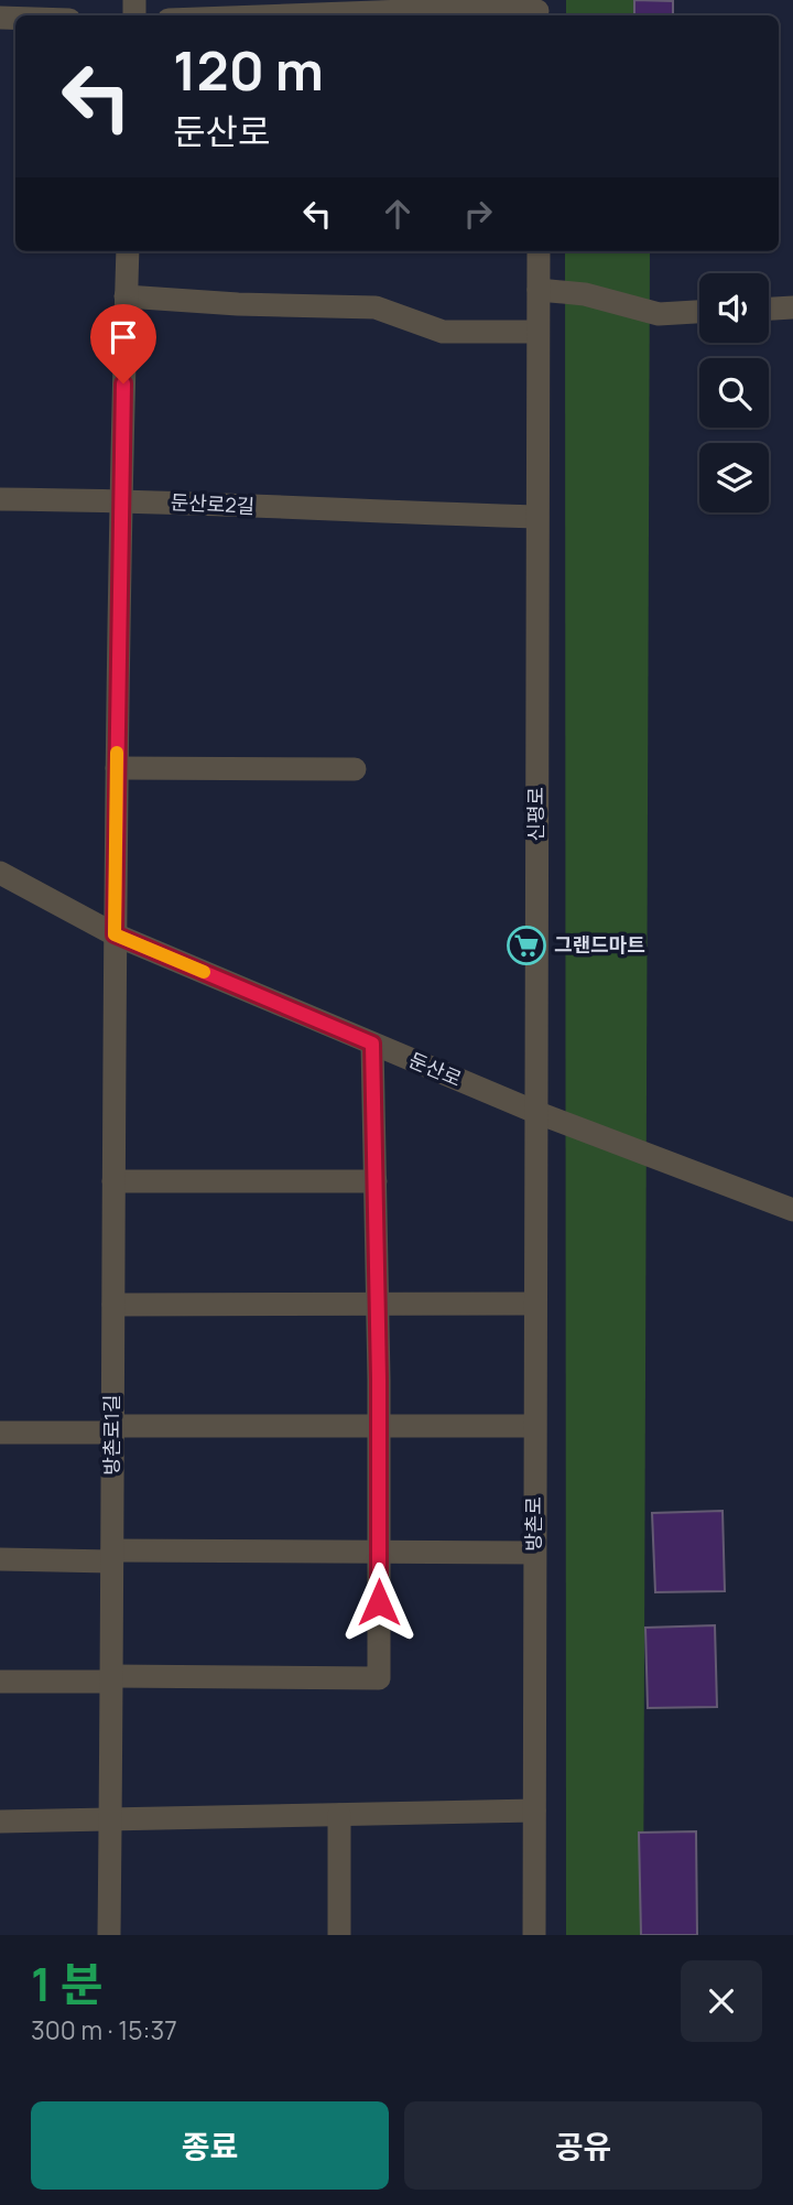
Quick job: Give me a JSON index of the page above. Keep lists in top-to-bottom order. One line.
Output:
{"streets":{"street":["둔산로2길","신평로","둔산로","방촌로1길","방촌로"]},"crossings":[["둔산로2길","신평로"],["신평로","둔산로"],["신평로","방촌로"],["둔산로","방촌로1길"],["둔산로","방촌로"]],"places":{"supermarket":["그랜드마트"]},"page":{"turn":["120 m","둔산로"],"heading":["1 분","300 m · 15:37"],"buttons":["종료","공유"]}}
